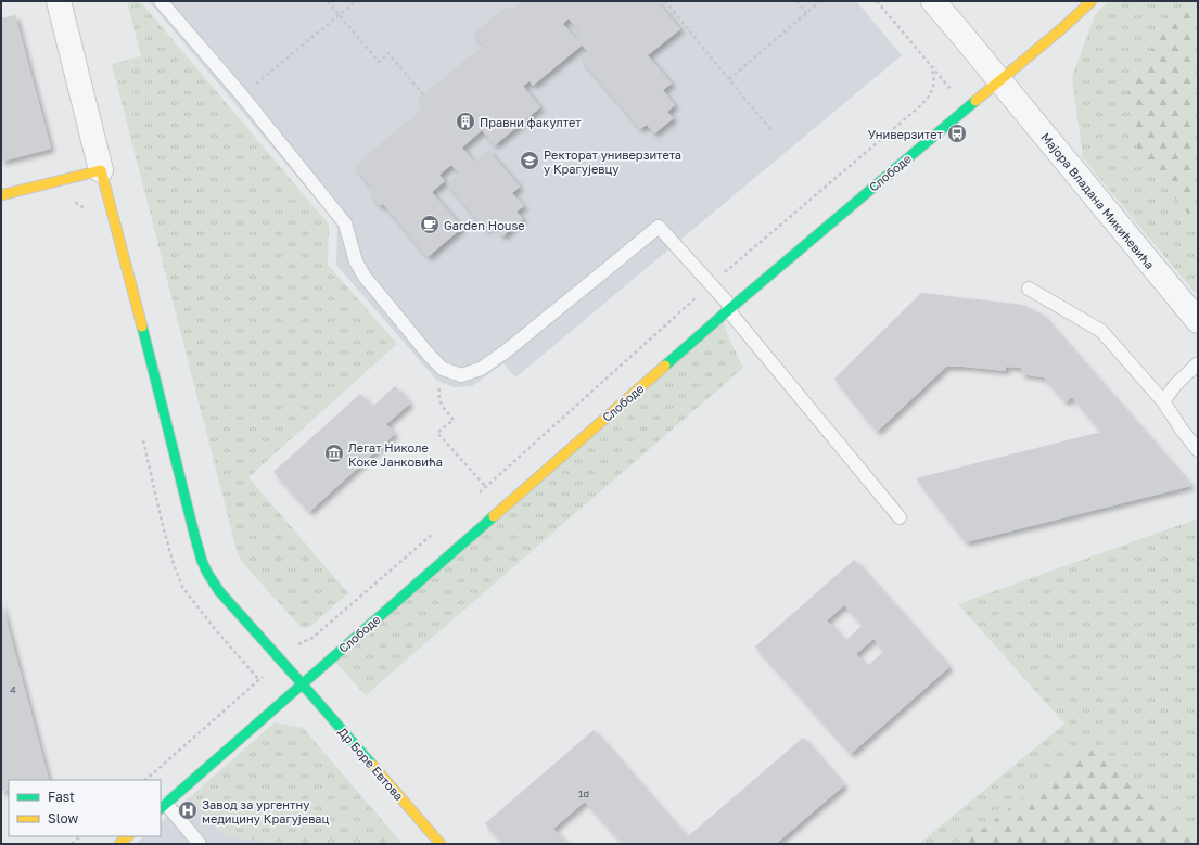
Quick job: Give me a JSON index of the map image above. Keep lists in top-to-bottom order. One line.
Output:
{"streets":{"street":["Слободе","Мајора Владана Микићевића","Др Боре Евтова"]},"crossings":[["Слободе","Мајора Владана Микићевића"],["Слободе","Др Боре Евтова"]],"places":{"building":["Правни факултет"],"bus stop":["Универзитет"],"school or university":["Ректорат универзитета у Крагујевцу"],"cafe":["Garden House"],"museum":["Легат Николе Коке Јанковића"],"hospital":["Завод за ургентну медицину Крагујевац"]},"house_numbers":["4","1d"],"legend":["Fast","Slow"]}
